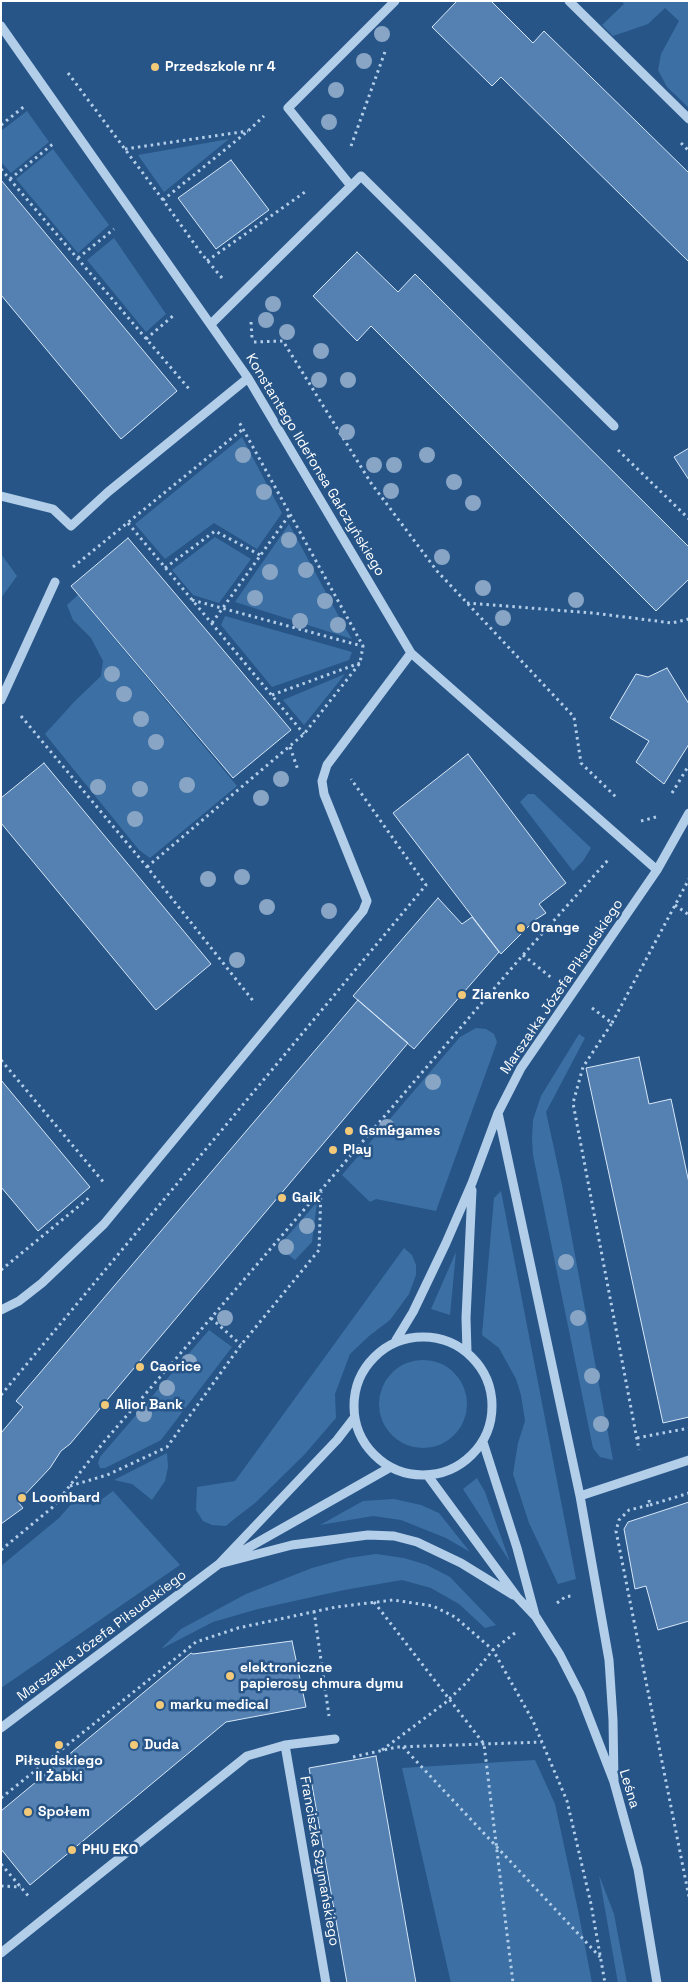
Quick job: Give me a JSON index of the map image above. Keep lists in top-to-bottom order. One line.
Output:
{"streets":{"street":["Konstantego Ildefonsa Gałczyńskiego","Marszałka Józefa Piłsudskiego","Leśna","Franciszka Szymańskiego"]},"crossings":[["Konstantego Ildefonsa Gałczyńskiego","Marszałka Józefa Piłsudskiego"],["Marszałka Józefa Piłsudskiego","Leśna"]],"places":["Przedszkole nr 4","Orange","Ziarenko","Gsm&games","Play","Gaik","Caorice","Alior Bank","Loombard","elektroniczne papierosy chmura dymu","marku medical","Piłsudskiego II Żabki","Duda","Społem","PHU EKO"]}
